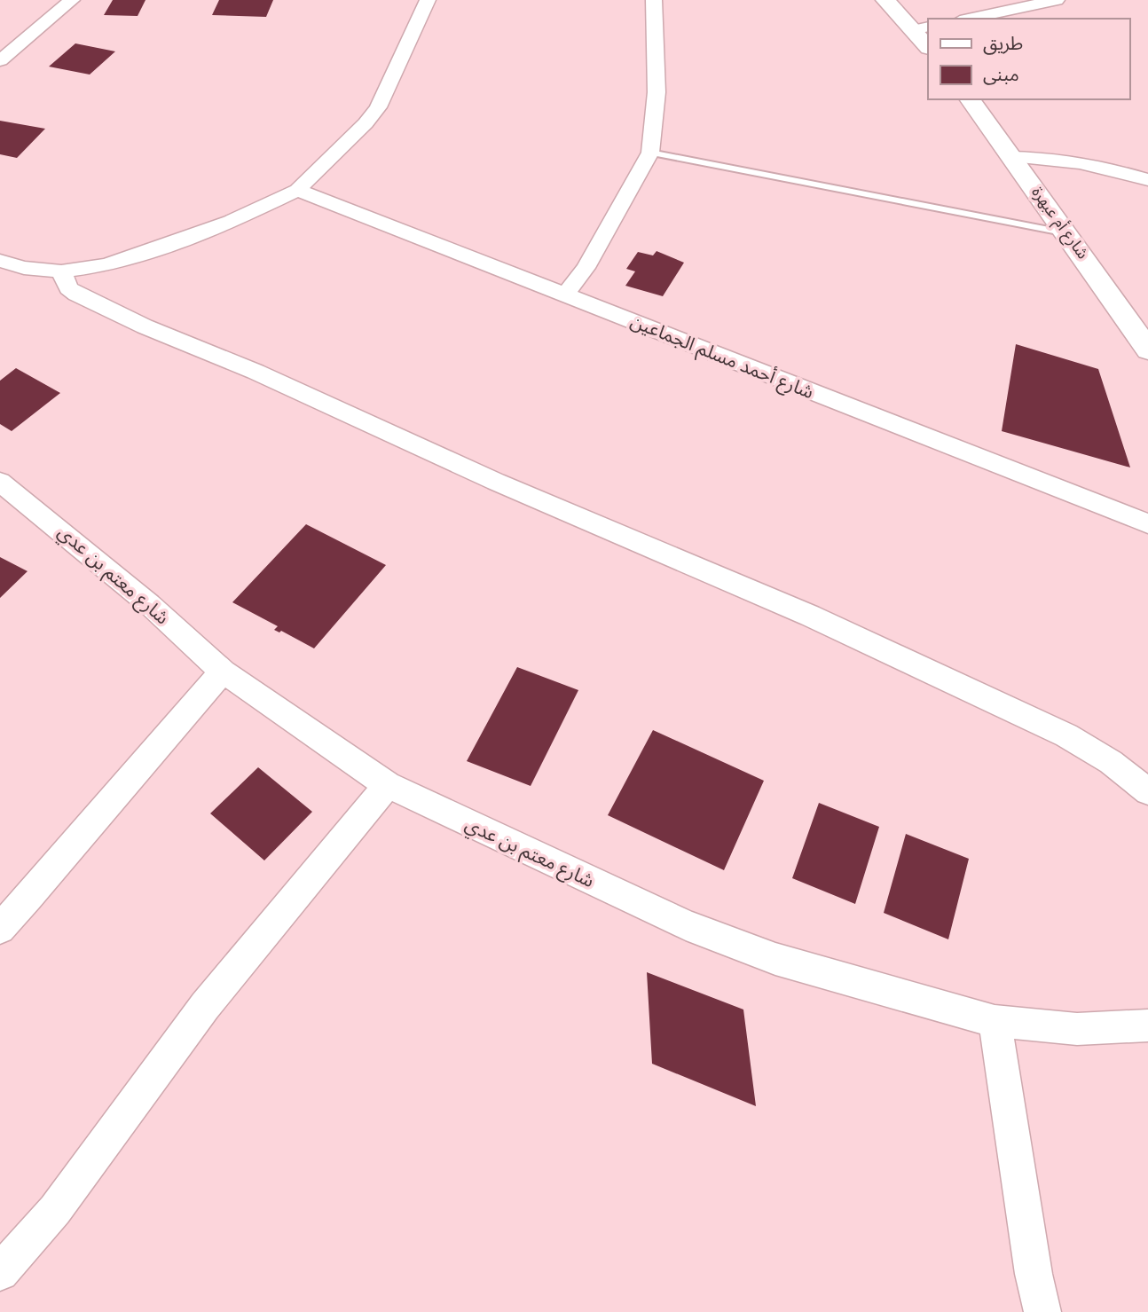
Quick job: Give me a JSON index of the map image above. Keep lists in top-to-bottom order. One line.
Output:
{"streets":{"street":["شارع أم عبهرة","شارع أحمد مسلم الجماعين","شارع معتم بن عدي"]},"legend":["طريق","مبنى"]}
